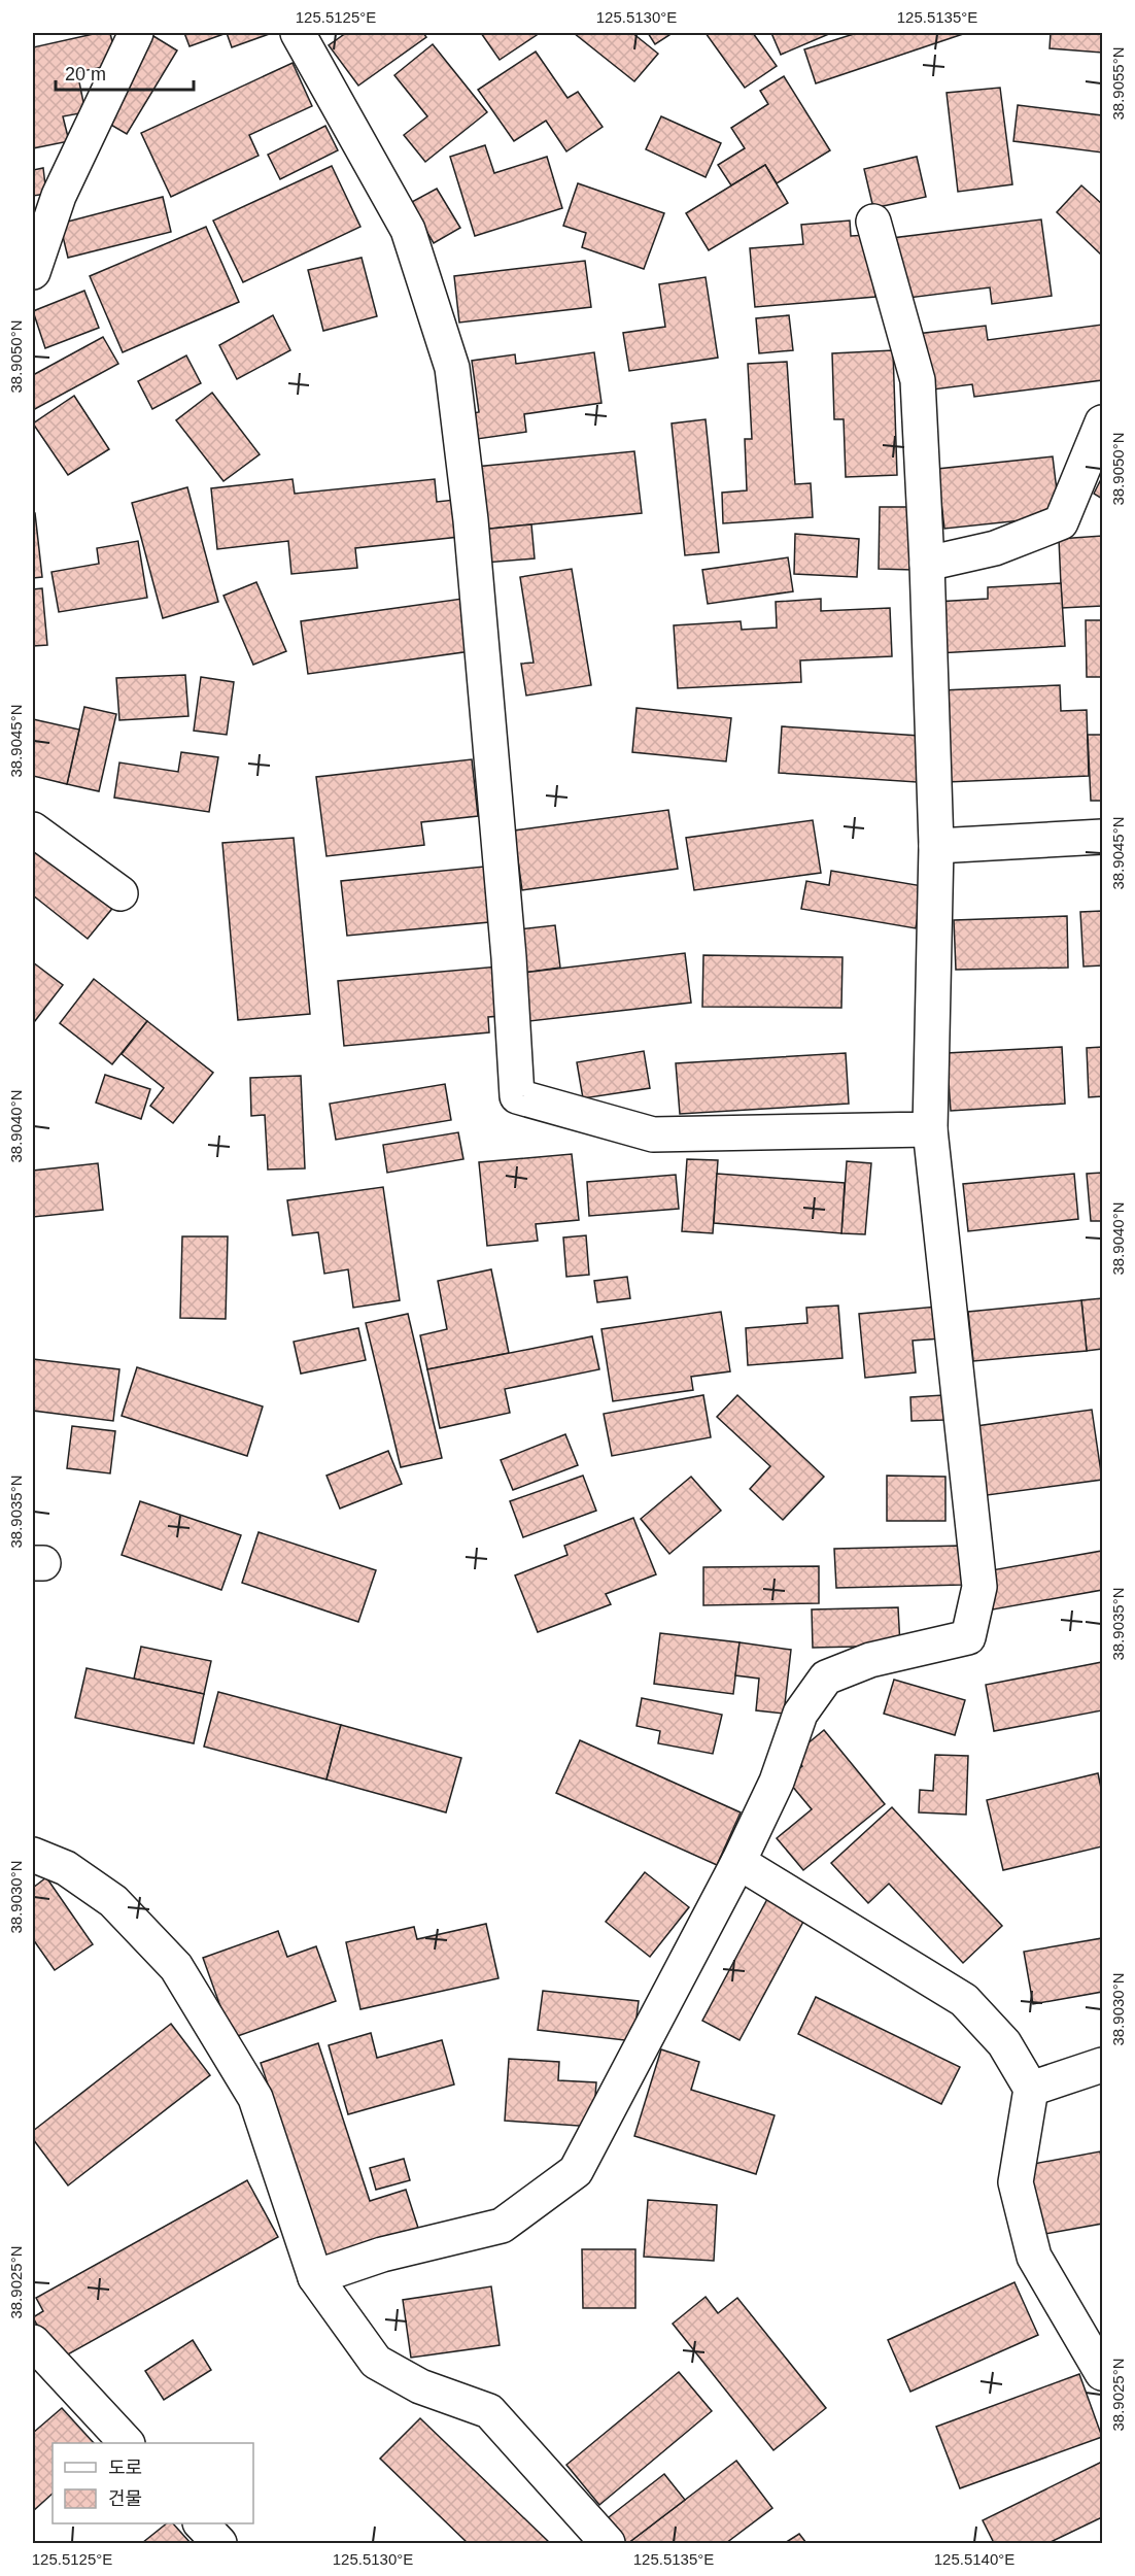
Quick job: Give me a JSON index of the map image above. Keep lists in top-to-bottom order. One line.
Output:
{"legend":["도로","건물"],"scale_bar":"20 m","coordinates":["125.5125°E","125.5130°E","125.5135°E","38.9055°N","38.9050°N","38.9045°N","38.9040°N","38.9035°N","38.9030°N","38.9025°N","125.5140°E"]}
